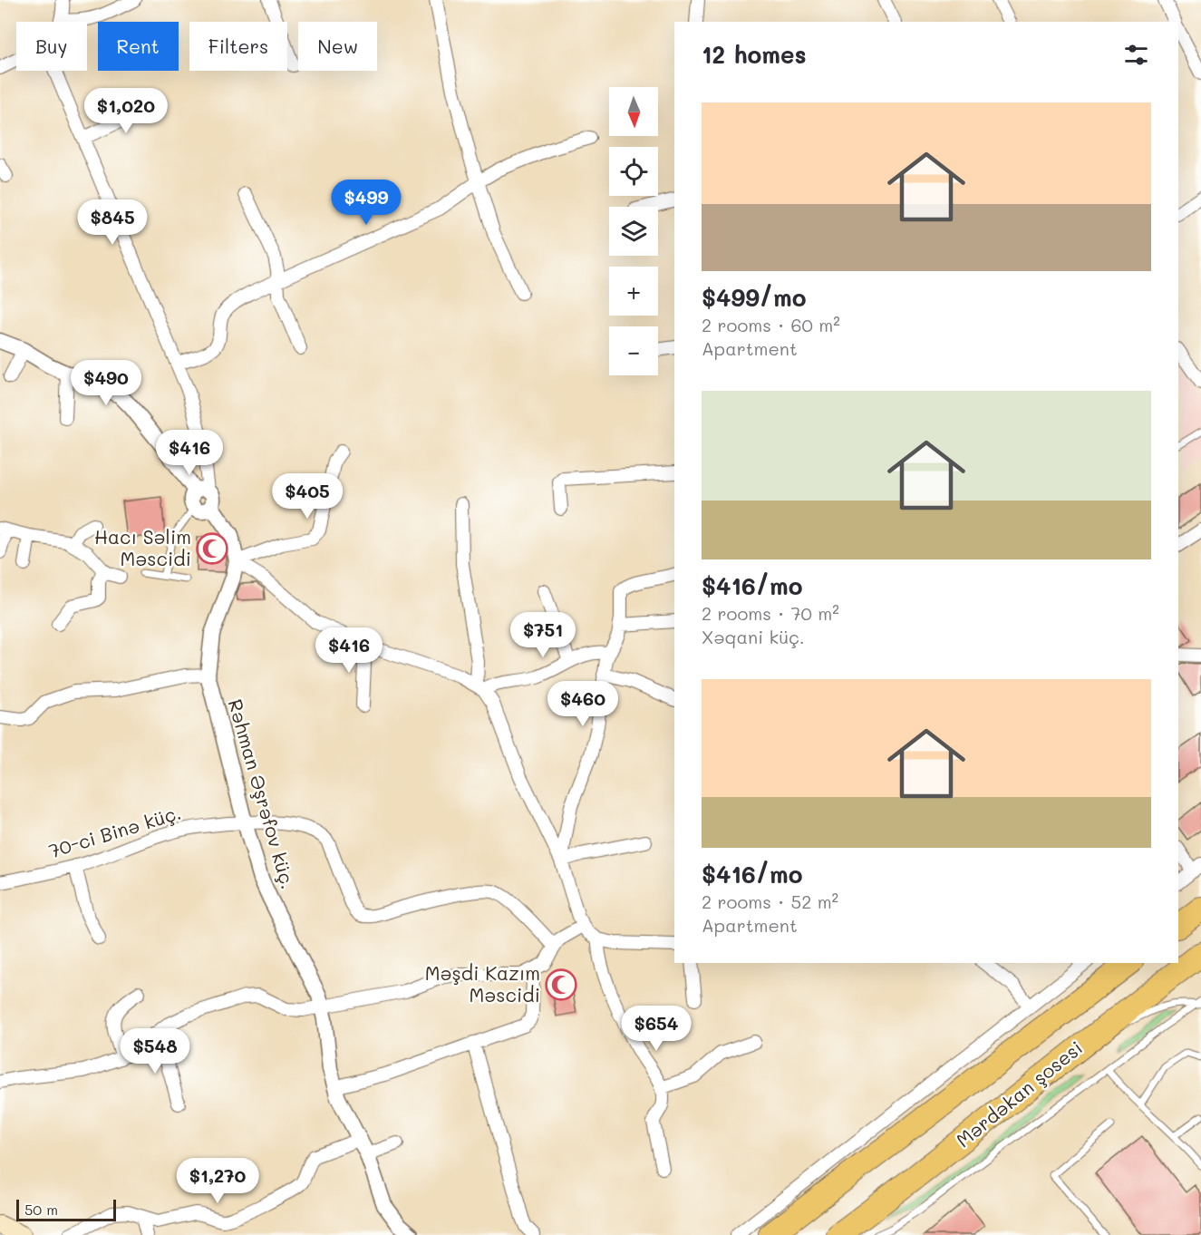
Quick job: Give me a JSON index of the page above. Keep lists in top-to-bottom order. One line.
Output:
{"streets":{"highway":["Mərdəkan şosesi"],"street":["Rəhman Əşrəfov küç.","70-ci Binə küç."]},"crossings":[["Rəhman Əşrəfov küç.","70-ci Binə küç."]],"places":{"mosque":["Hacı Səlim Məscidi","Məşdi Kazım Məscidi"]},"scale_bar":"50 m","north":"bottom","page":{"chip":["Buy","Rent","Filters","New"],"heading":"12 homes","map_buttons":["+","−"],"list":[{"name":"$499/mo","note":"2 rooms · 60 m² · Apartment"},{"name":"$416/mo","note":"2 rooms · 70 m² · Xəqani küç."},{"name":"$416/mo","note":"2 rooms · 52 m² · Apartment"}],"price":["$1,020","$499","$845","$490","$416","$405","$751","$416","$460","$654","$548","$1,270"],"scale":"50 m"}}
